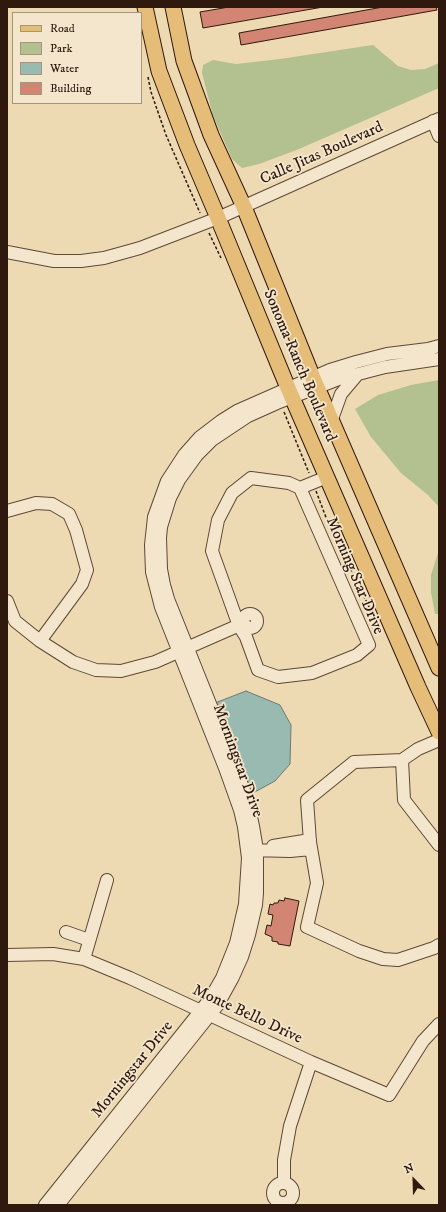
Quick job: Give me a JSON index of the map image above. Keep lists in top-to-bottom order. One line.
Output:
{"streets":{"main road":["Sonoma Ranch Boulevard"],"street":["Calle Jitas Boulevard","Morning Star Drive","Morningstar Drive","Monte Bello Drive"]},"crossings":[["Calle Jitas Boulevard","Sonoma Ranch Boulevard"],["Sonoma Ranch Boulevard","Morningstar Drive"],["Morningstar Drive","Monte Bello Drive"]],"legend":["Road","Park","Water","Building"],"north":"top left"}
